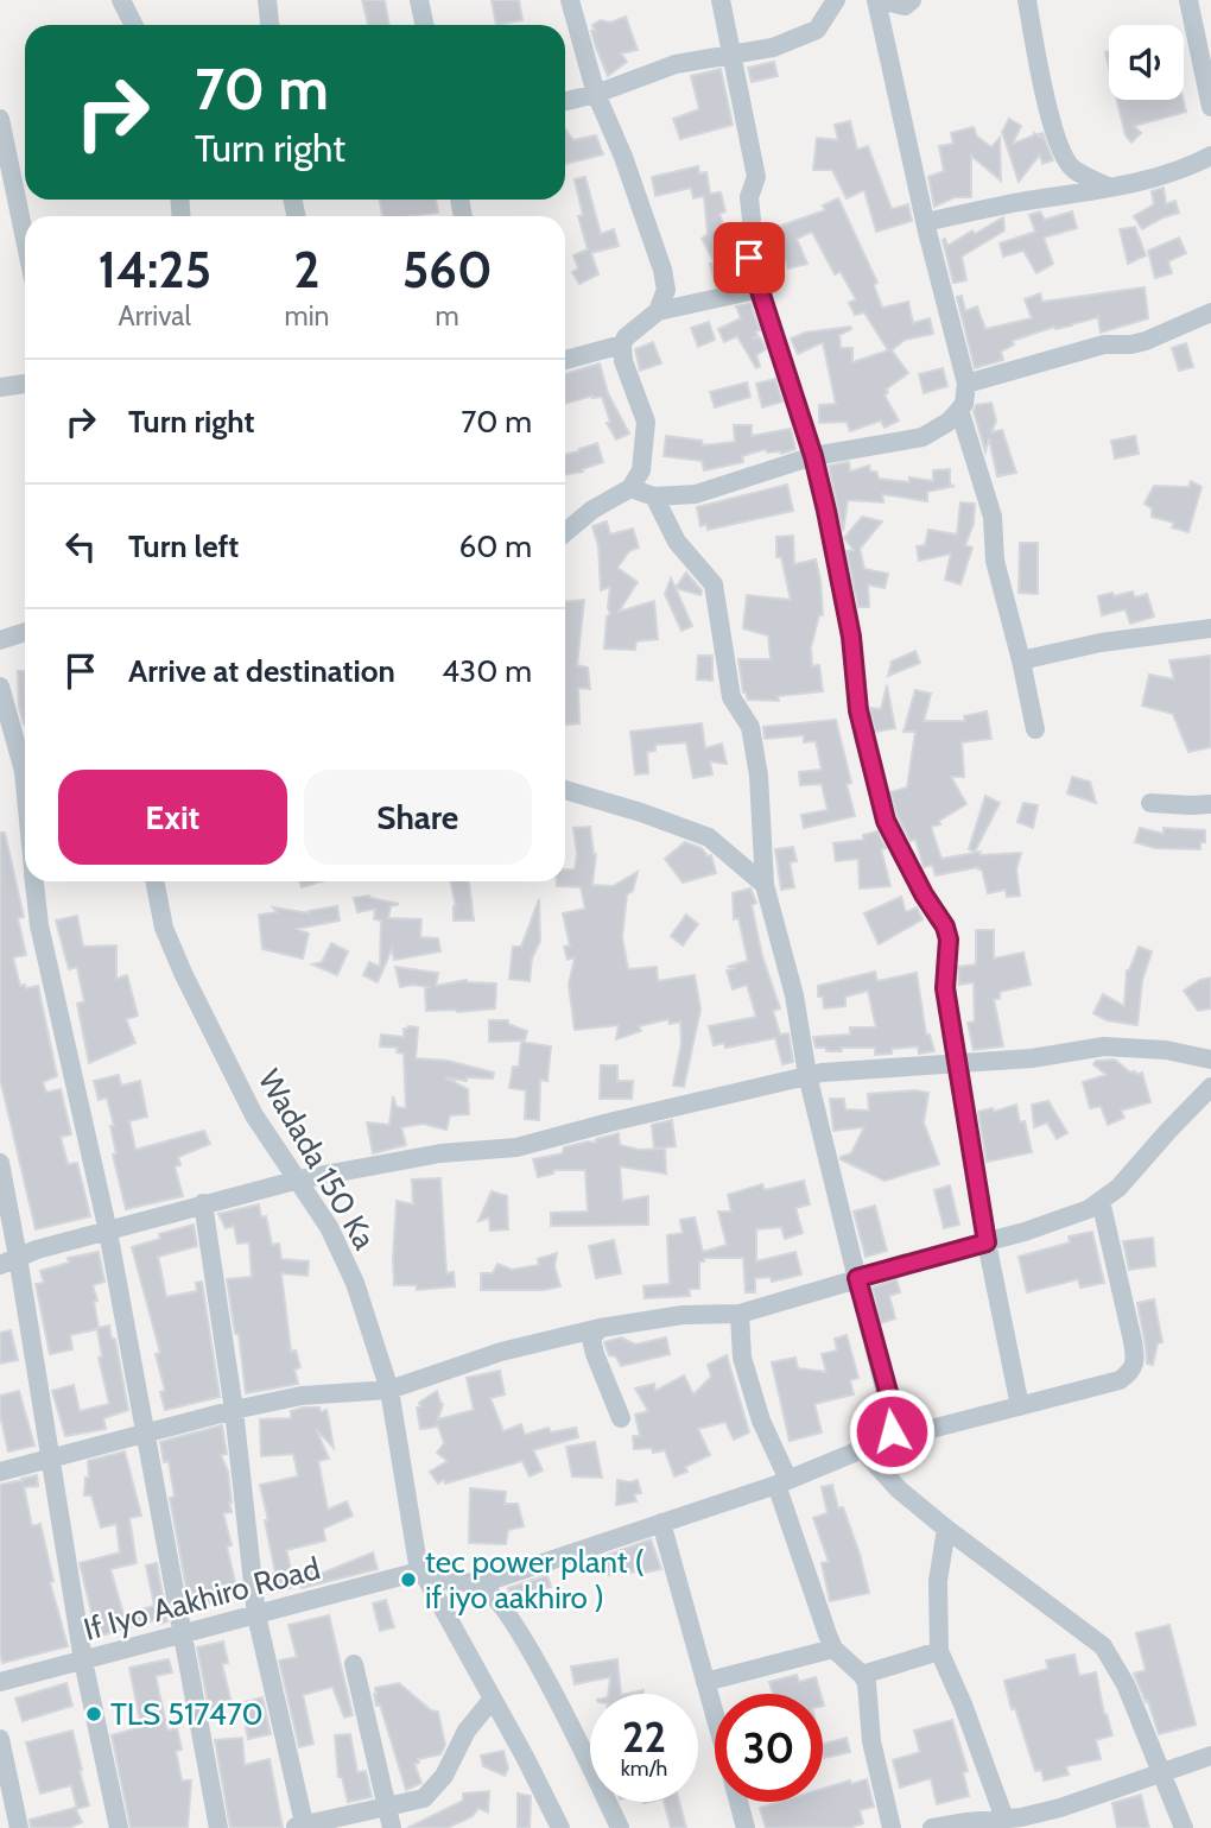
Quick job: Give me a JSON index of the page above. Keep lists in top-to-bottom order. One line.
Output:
{"streets":{"street":["Wadada 150 Ka","If Iyo Aakhiro Road"]},"crossings":[["Wadada 150 Ka","If Iyo Aakhiro Road"]],"places":["tec power plant ( if iyo aakhiro )","TLS 517470"],"page":{"turn":["70 m","Turn right"],"eta":["14:25","Arrival","2","min","560","m"],"list":[{"name":"Turn right","value":"70 m"},{"name":"Turn left","value":"60 m"},{"name":"Arrive at destination","value":"430 m"}],"buttons":["Exit","Share"],"speed":"22 km/h","limit":"30"}}
